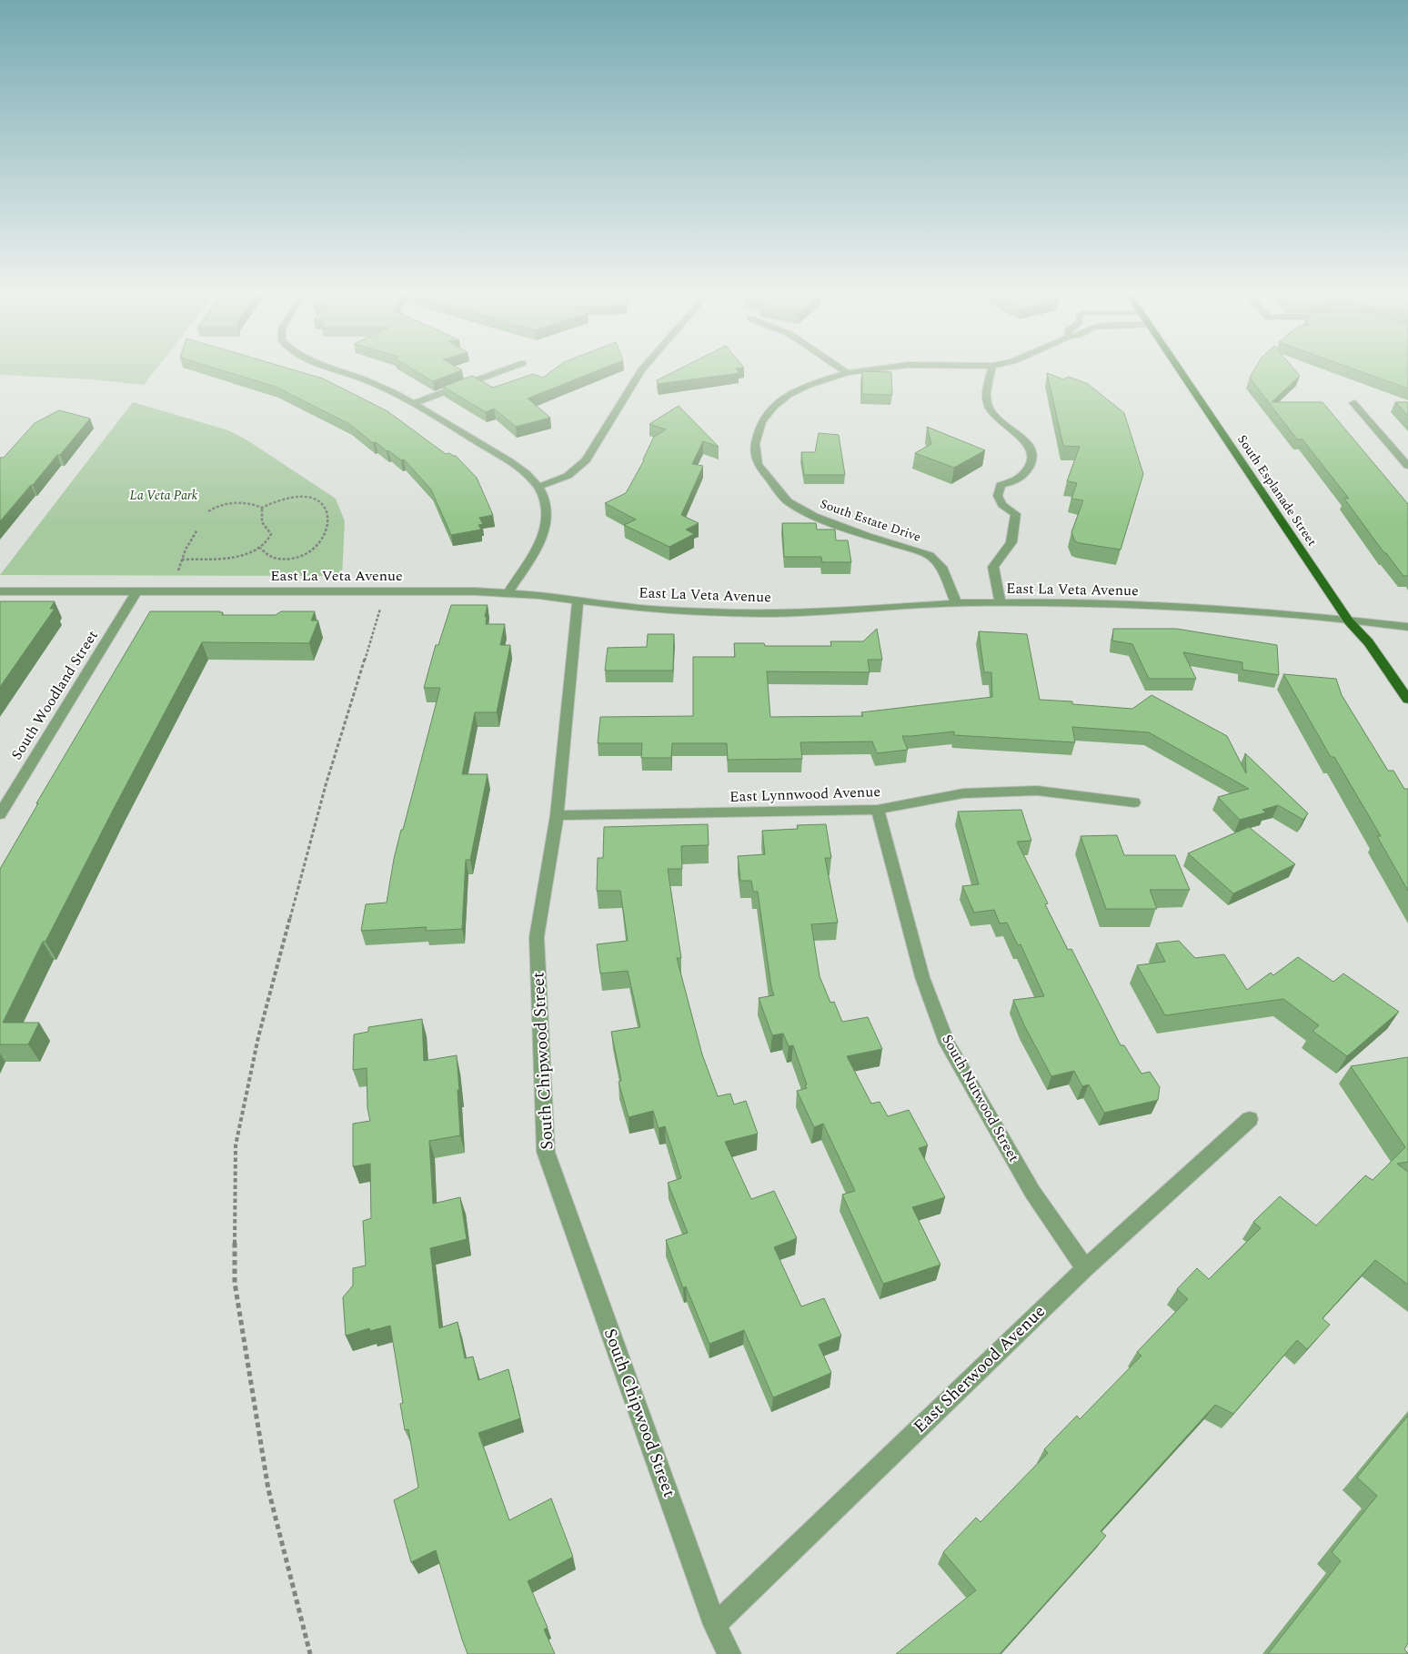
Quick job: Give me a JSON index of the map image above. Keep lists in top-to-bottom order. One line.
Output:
{"streets":{"main road":["South Esplanade Street"],"street":["South Estate Drive","East La Veta Avenue","South Woodland Street","East Lynnwood Avenue","South Chipwood Street","South Nutwood Street","East Sherwood Avenue"]},"crossings":[["South Esplanade Street","East La Veta Avenue"],["South Estate Drive","East La Veta Avenue"],["East La Veta Avenue","South Woodland Street"],["East La Veta Avenue","South Chipwood Street"],["East Lynnwood Avenue","South Chipwood Street"],["East Lynnwood Avenue","South Nutwood Street"],["South Chipwood Street","East Sherwood Avenue"],["South Nutwood Street","East Sherwood Avenue"]],"parks":["La Veta Park"]}
